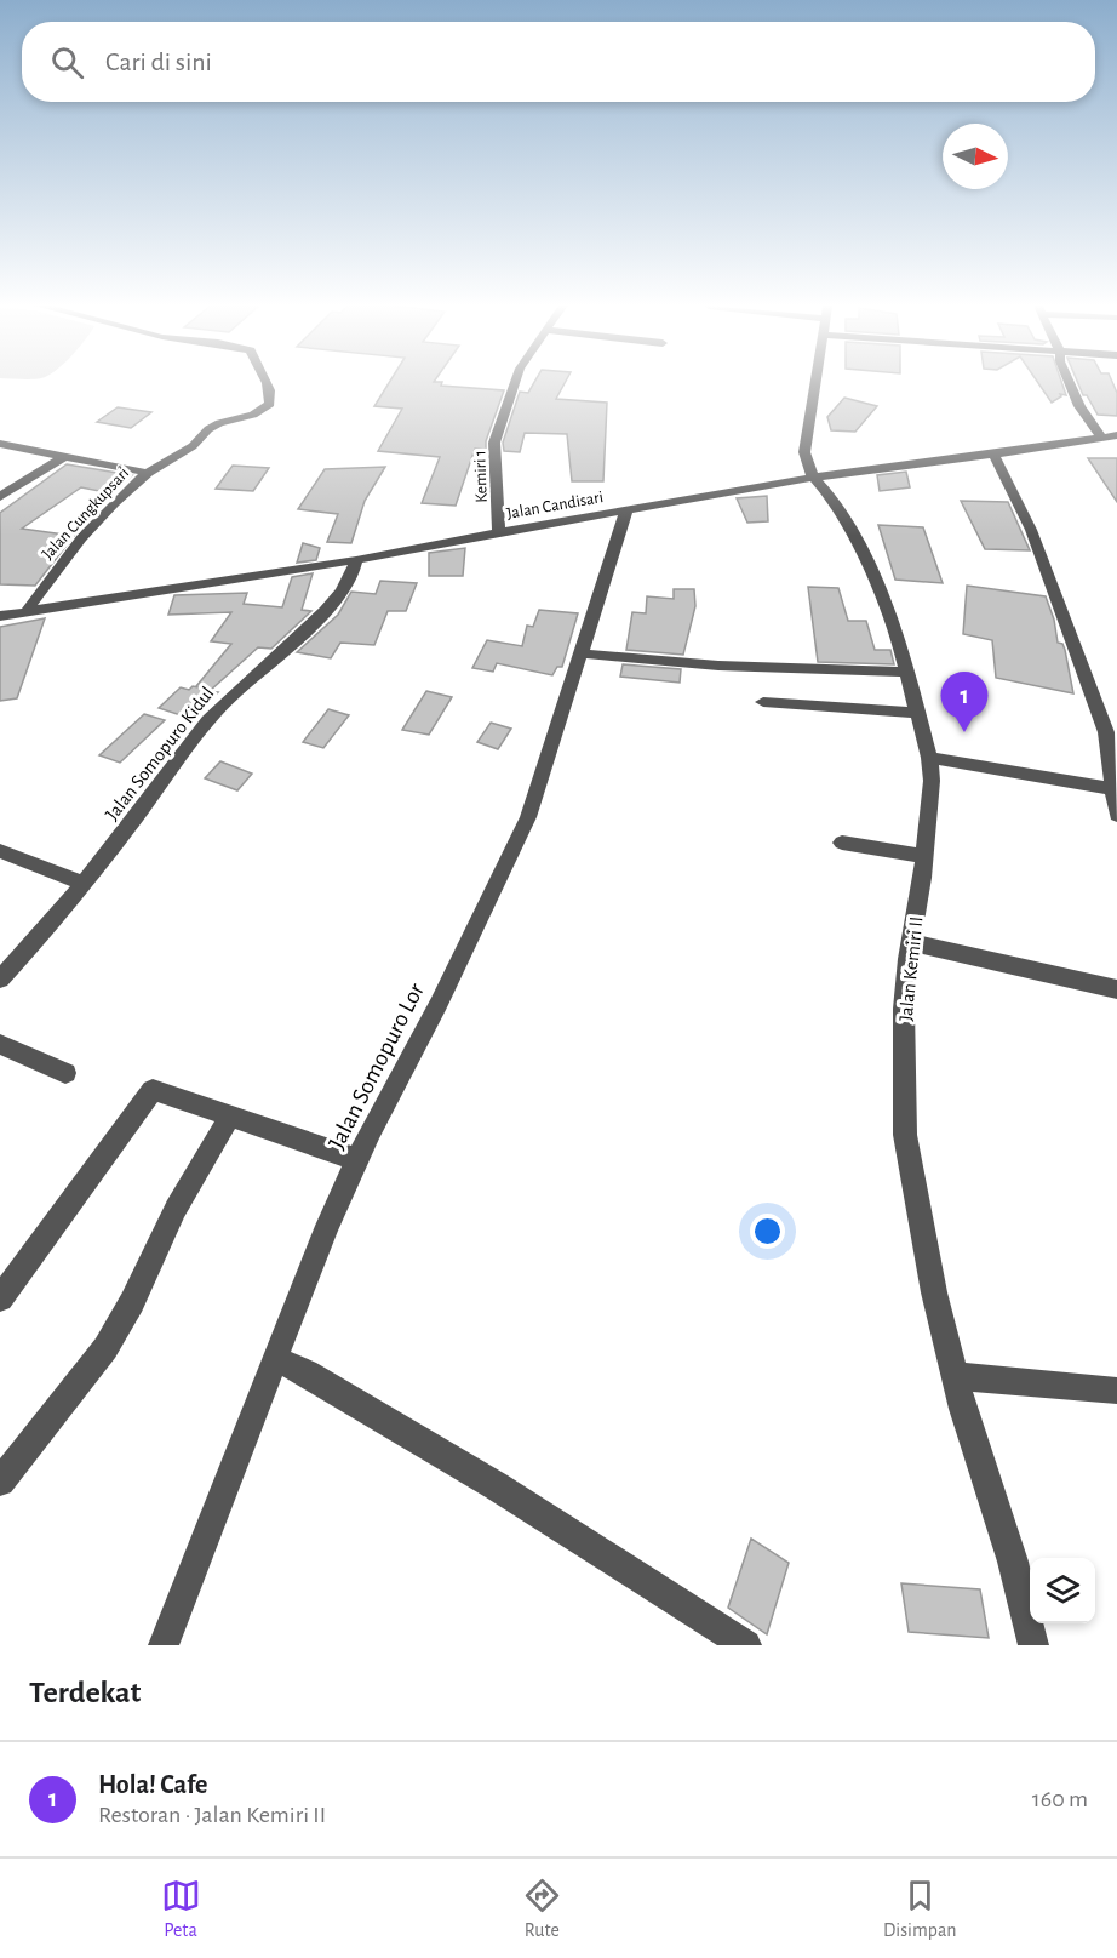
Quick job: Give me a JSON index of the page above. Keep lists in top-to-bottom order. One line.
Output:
{"streets":{"street":["Kemiri 1","Jalan Candisari","Jalan Cungkupsari","Jalan Somopuro Kidul","Jalan Kemiri II","Jalan Somopuro Lor"]},"crossings":[["Kemiri 1","Jalan Candisari"],["Jalan Candisari","Jalan Cungkupsari"],["Jalan Candisari","Jalan Somopuro Kidul"],["Jalan Candisari","Jalan Kemiri II"],["Jalan Candisari","Jalan Somopuro Lor"]],"north":"right","page":{"search":"Cari di sini","pins":"1","heading":"Terdekat","list":[{"mark":"1","name":"Hola! Cafe","note":"Restoran · Jalan Kemiri II","value":"160 m"}],"nav":["Peta","Rute","Disimpan"]}}
